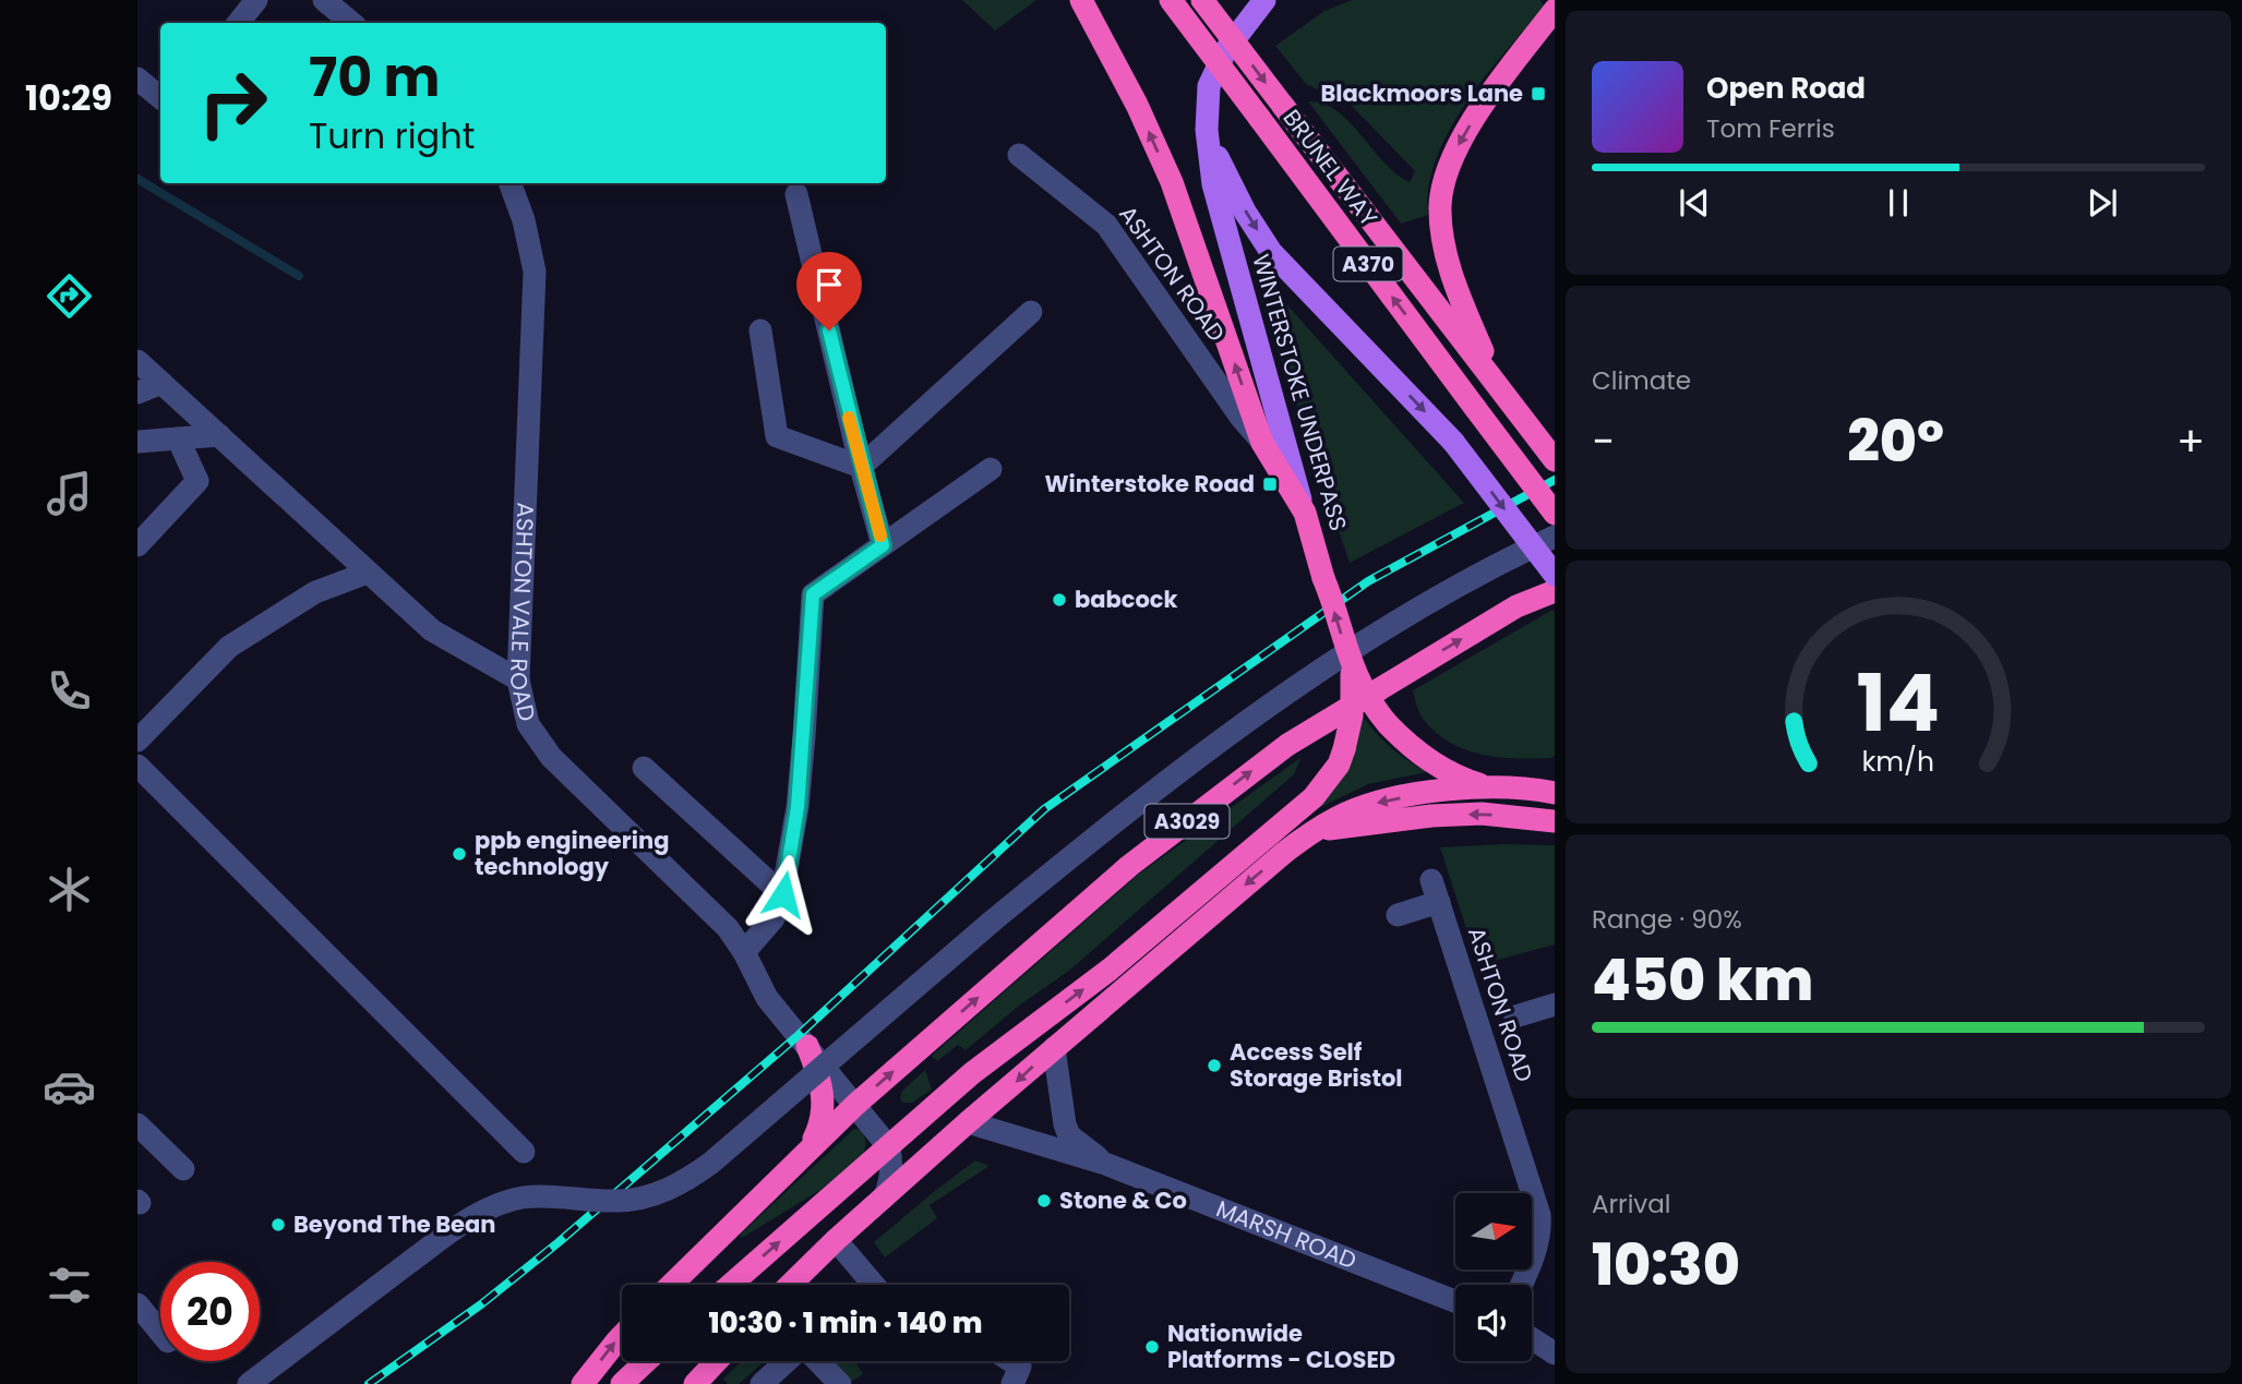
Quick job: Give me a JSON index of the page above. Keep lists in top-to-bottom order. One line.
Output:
{"streets":{"highway":["BRUNEL WAY","A370","WINTERSTOKE UNDERPASS","A3029"],"street":["ASHTON ROAD","ASHTON VALE ROAD","MARSH ROAD"]},"crossings":[["ASHTON ROAD","A3029"],["WINTERSTOKE UNDERPASS","A3029"],["ASHTON VALE ROAD","A3029"],["A3029","MARSH ROAD"]],"places":{"transit":["Blackmoors Lane","Winterstoke Road"],"other":["babcock","ppb engineering technology","Access Self Storage Bristol","Stone & Co","Beyond The Bean","Nationwide Platforms - CLOSED"]},"north":"right","page":{"tabs":"10:29","turn":["70 m","Turn right"],"song":["Open Road","Tom Ferris"],"tile":["Climate",["Range · 90%","450 km"],["Arrival","10:30"]],"heat":["−","20°","+"],"limit":"20","trip":"10:30 · 1 min · 140 m","gauge":["14","km/h"]}}
